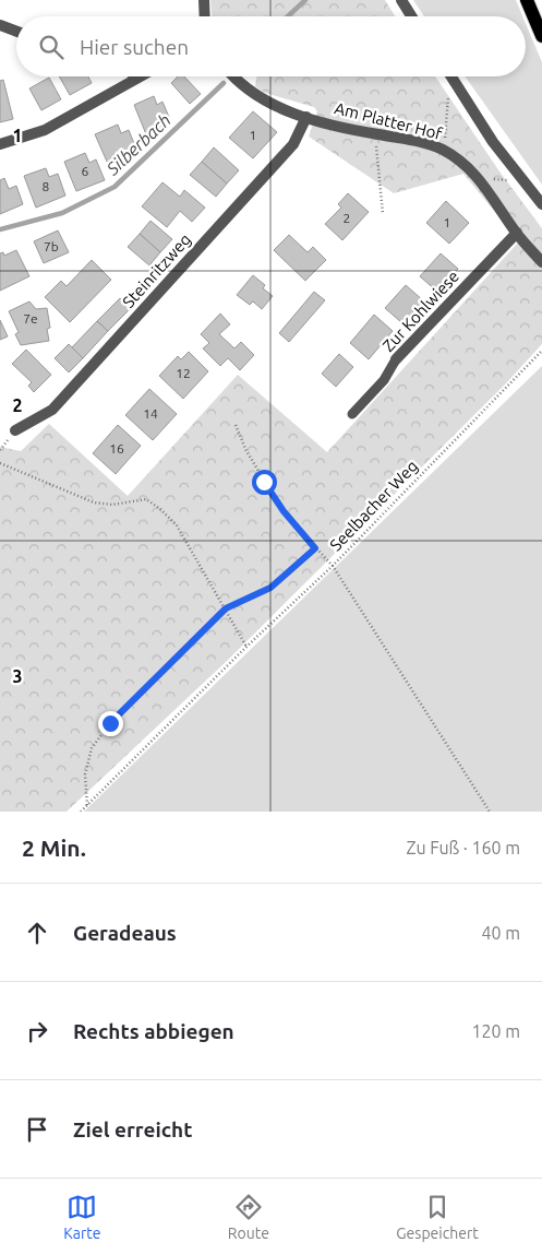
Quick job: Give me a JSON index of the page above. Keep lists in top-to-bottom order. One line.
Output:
{"streets":{"street":["Am Platter Hof","Steinritzweg","Zur Kohlwiese"],"path":["Seelbacher Weg"]},"crossings":[["Am Platter Hof","Steinritzweg"],["Am Platter Hof","Zur Kohlwiese"]],"water":["Silberbach"],"house_numbers":["1","6","8","2","1","7b","7e","12","14","16"],"page":{"search":"Hier suchen","heading":["2 Min.","Zu Fuß · 160 m"],"list":[["Geradeaus","40 m"],["Rechts abbiegen","120 m"],"Ziel erreicht"],"nav":["Karte","Route","Gespeichert"]},"grid":{"rows":["1","2","3"]}}
